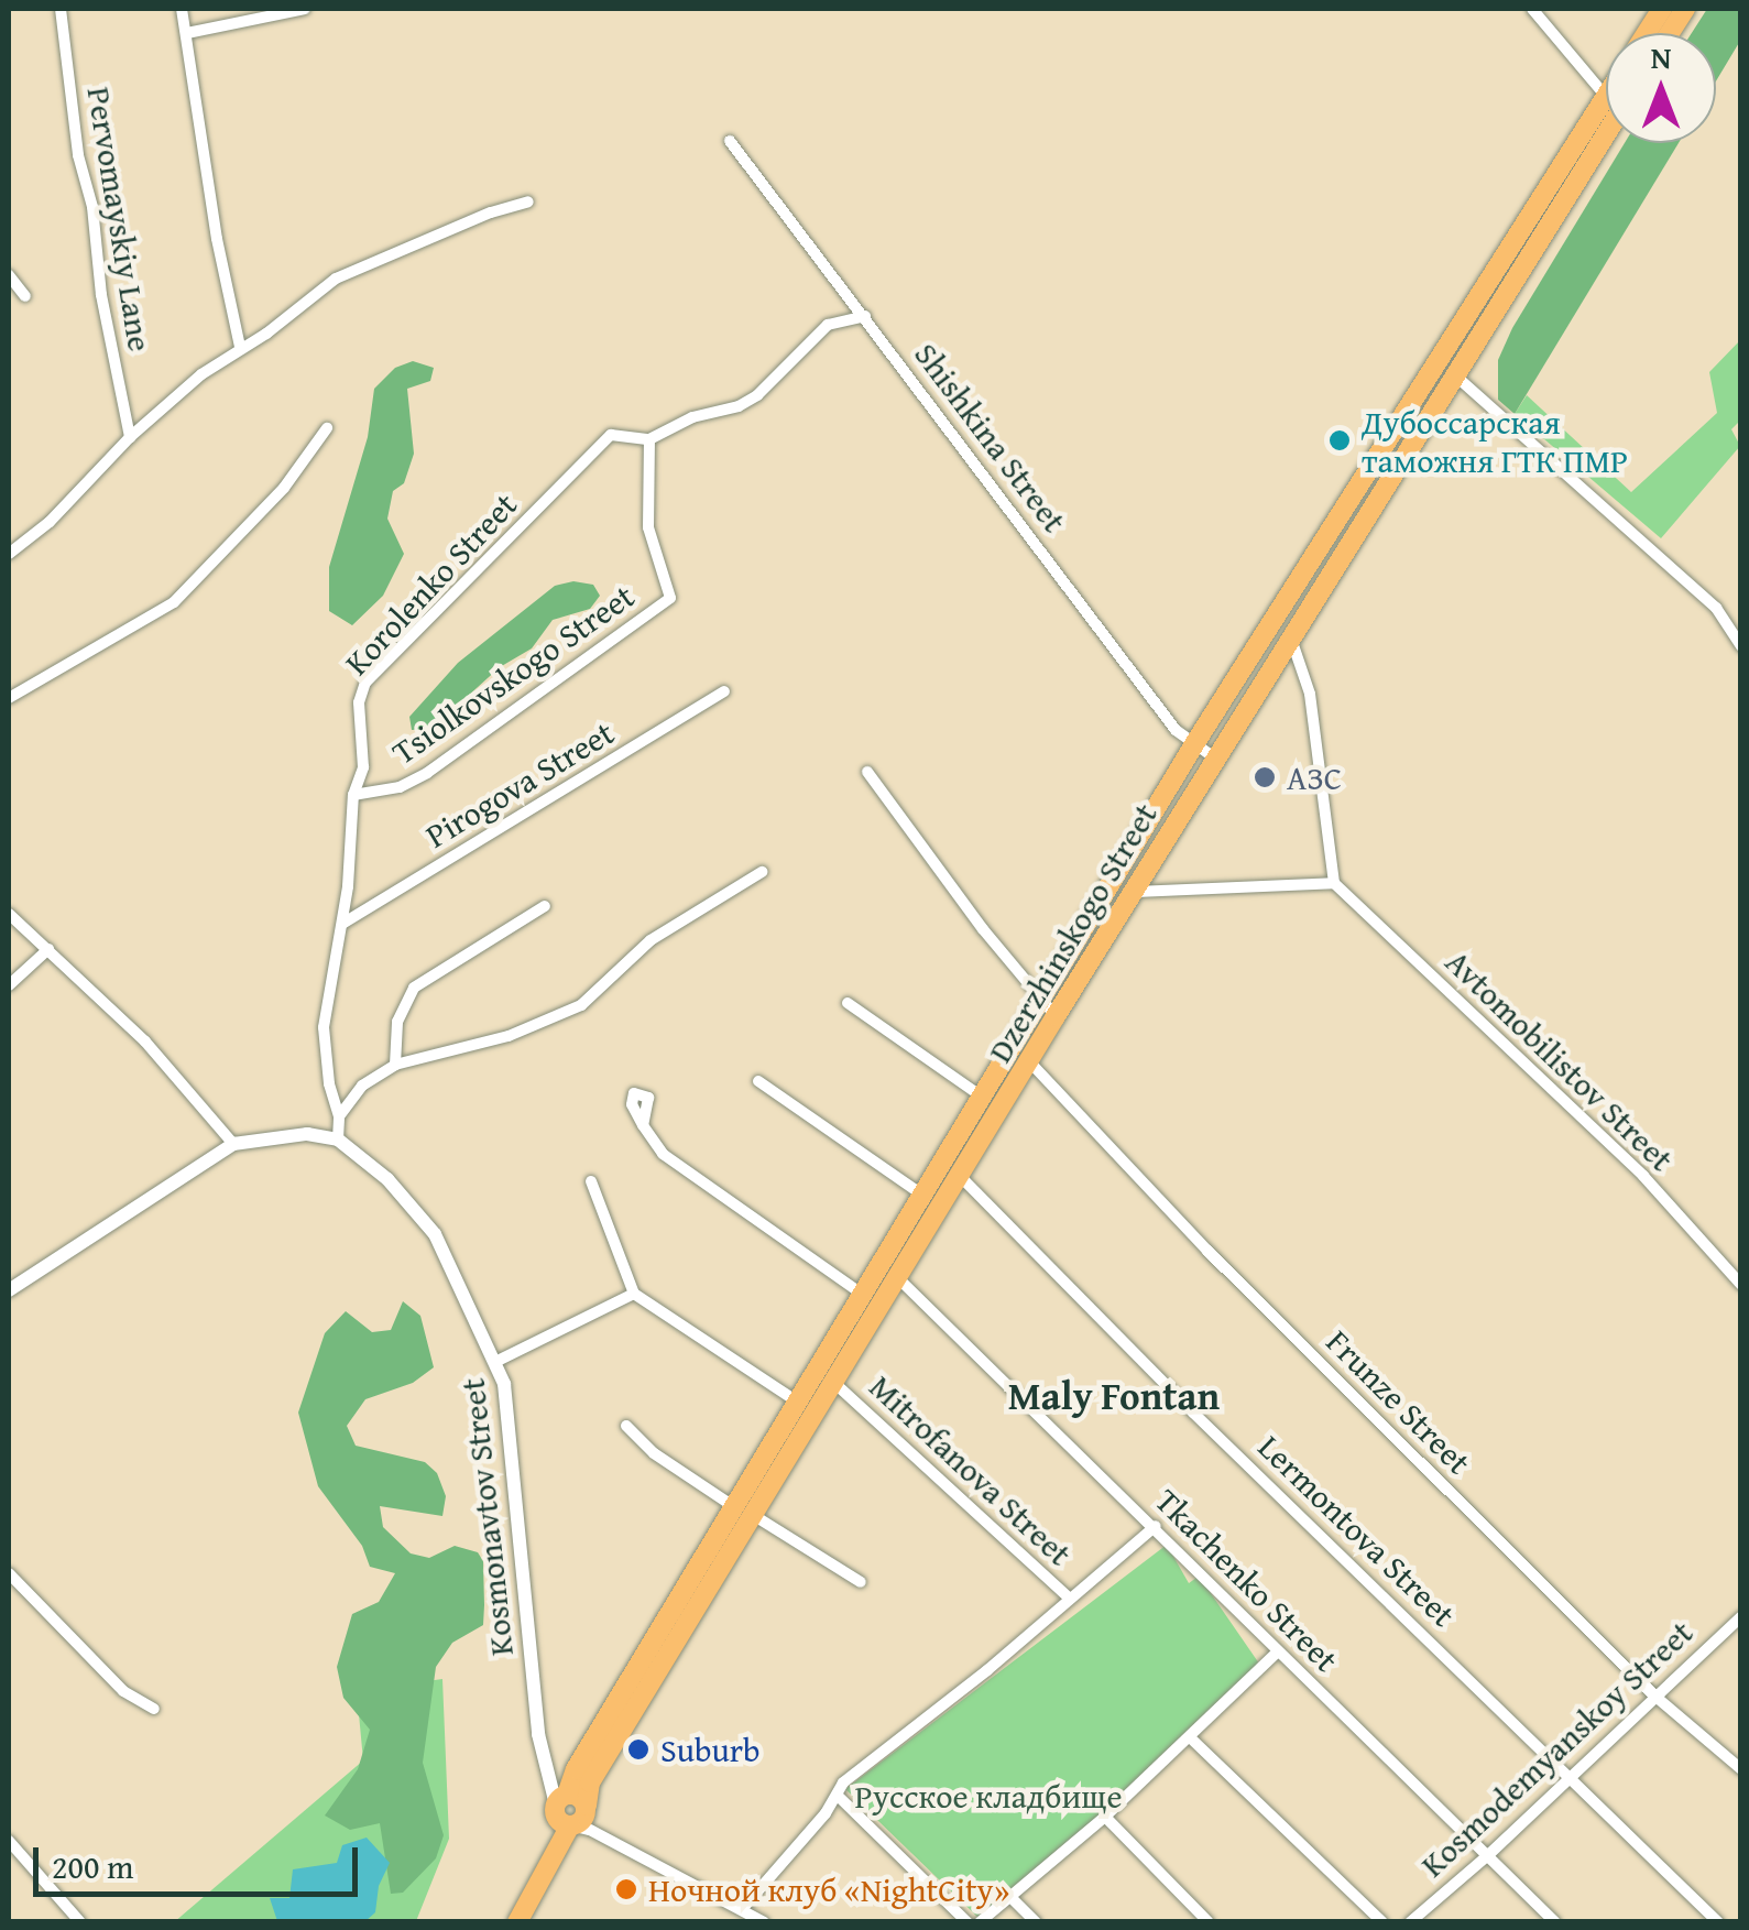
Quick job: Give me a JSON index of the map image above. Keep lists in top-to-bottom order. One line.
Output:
{"streets":{"highway":["Dzerzhinskogo Street"],"street":["Pervomayskiy Lane","Shishkina Street","Korolenko Street","Tsiolkovskogo Street","Pirogova Street","Avtomobilistov Street","Frunze Street","Mitrofanova Street","Kosmonavtov Street","Lermontova Street","Tkachenko Street","Kosmodemyanskoy Street"]},"crossings":[["Shishkina Street","Dzerzhinskogo Street"],["Korolenko Street","Tsiolkovskogo Street"],["Korolenko Street","Pirogova Street"],["Korolenko Street","Kosmonavtov Street"],["Dzerzhinskogo Street","Frunze Street"],["Dzerzhinskogo Street","Mitrofanova Street"],["Dzerzhinskogo Street","Kosmonavtov Street"],["Dzerzhinskogo Street","Lermontova Street"],["Dzerzhinskogo Street","Tkachenko Street"],["Frunze Street","Kosmodemyanskoy Street"],["Lermontova Street","Kosmodemyanskoy Street"],["Tkachenko Street","Kosmodemyanskoy Street"]],"districts":["Maly Fontan"],"parks":["Русское кладбище"],"places":["Дубоссарская таможня ГТК ПМР","АЗС","Suburb","Ночной клуб «NightCity»"],"scale_bar":"200 m","north":"top"}
